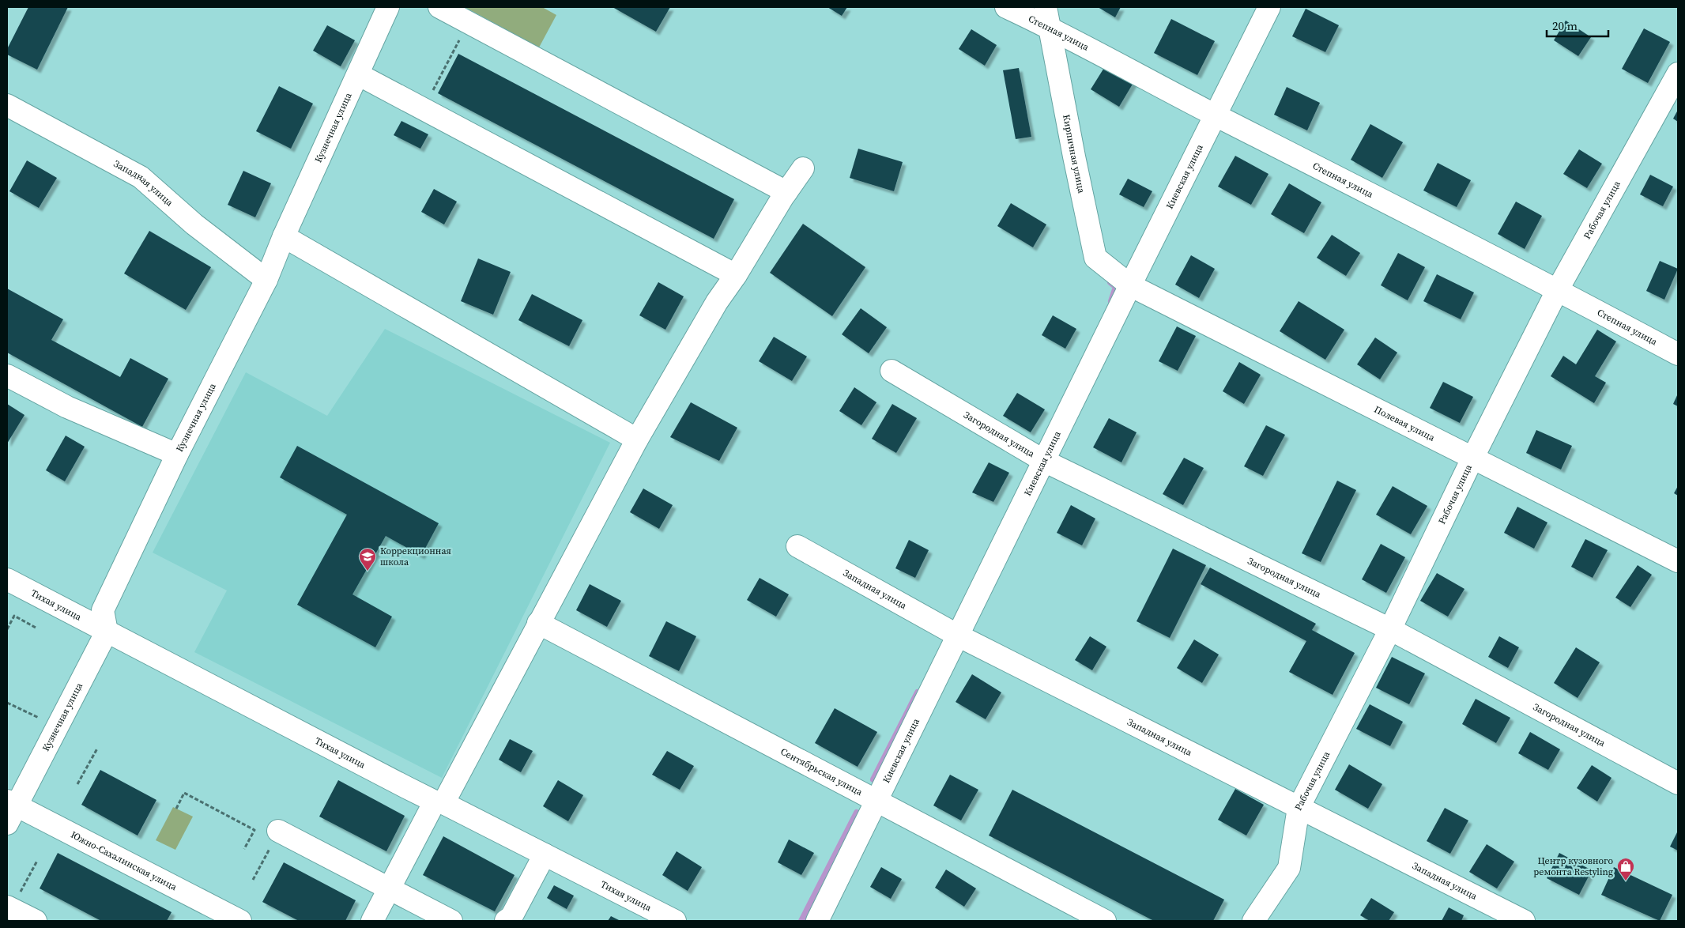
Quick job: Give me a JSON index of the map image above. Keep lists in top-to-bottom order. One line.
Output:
{"streets":{"street":["Степная улица","Кузнечная улица","Кирпичная улица","Киевская улица","Западная улица","Рабочая улица","Полевая улица","Загородная улица","Тихая улица","Сентябрьская улица","Южно-Сахалинская улица"]},"crossings":[["Степная улица","Кирпичная улица"],["Степная улица","Киевская улица"],["Степная улица","Рабочая улица"],["Кузнечная улица","Западная улица"],["Кузнечная улица","Тихая улица"],["Кузнечная улица","Южно-Сахалинская улица"],["Кирпичная улица","Киевская улица"],["Кирпичная улица","Полевая улица"],["Киевская улица","Западная улица"],["Киевская улица","Полевая улица"],["Киевская улица","Загородная улица"],["Киевская улица","Сентябрьская улица"],["Западная улица","Рабочая улица"],["Рабочая улица","Полевая улица"],["Рабочая улица","Загородная улица"]],"places":{"school or university":["Коррекционная школа"],"shop":["Центр кузовного ремонта Restyling"]},"scale_bar":"20 m"}
